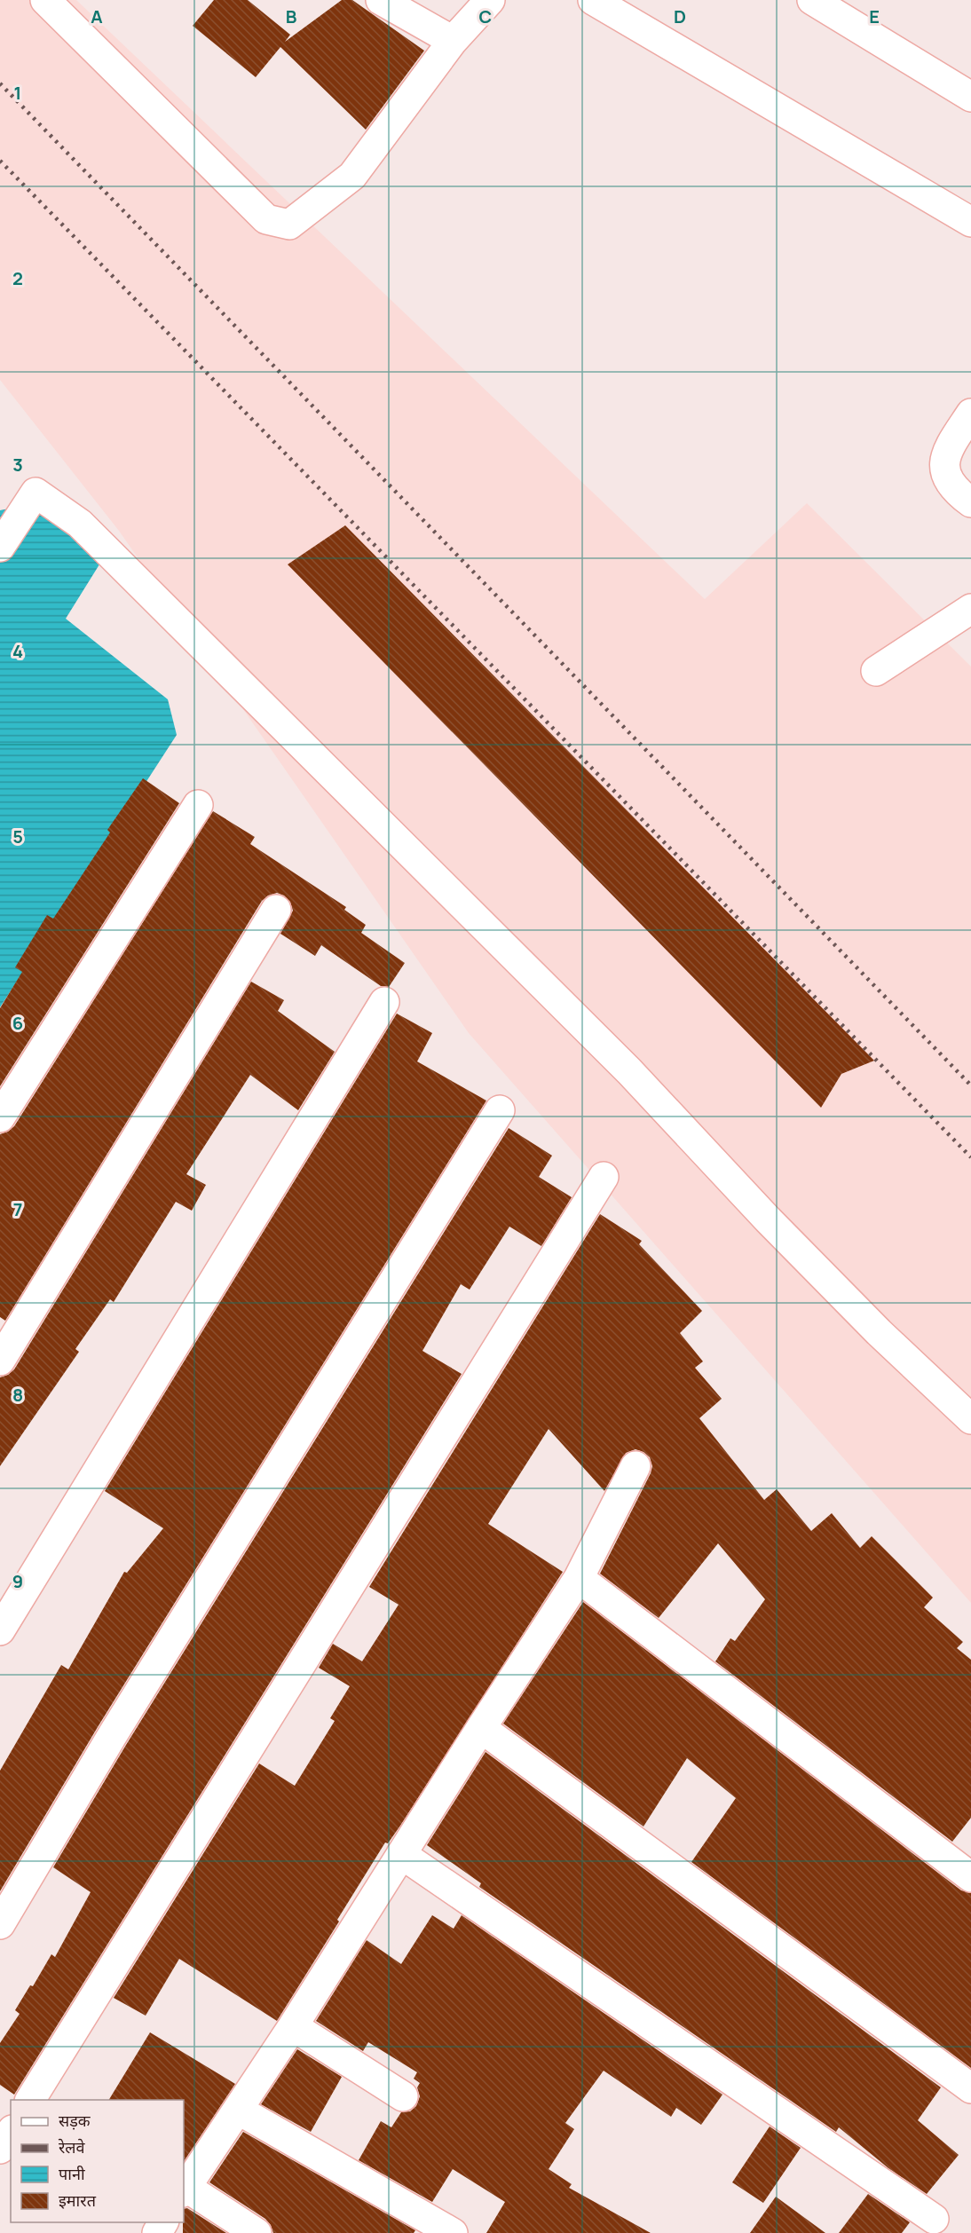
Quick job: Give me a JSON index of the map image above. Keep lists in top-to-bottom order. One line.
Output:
{"legend":["सड़क","रेलवे","पानी","इमारत"],"grid":{"columns":["A","B","C","D","E"],"rows":["1","2","3","4","5","6","7","8","9"]}}
